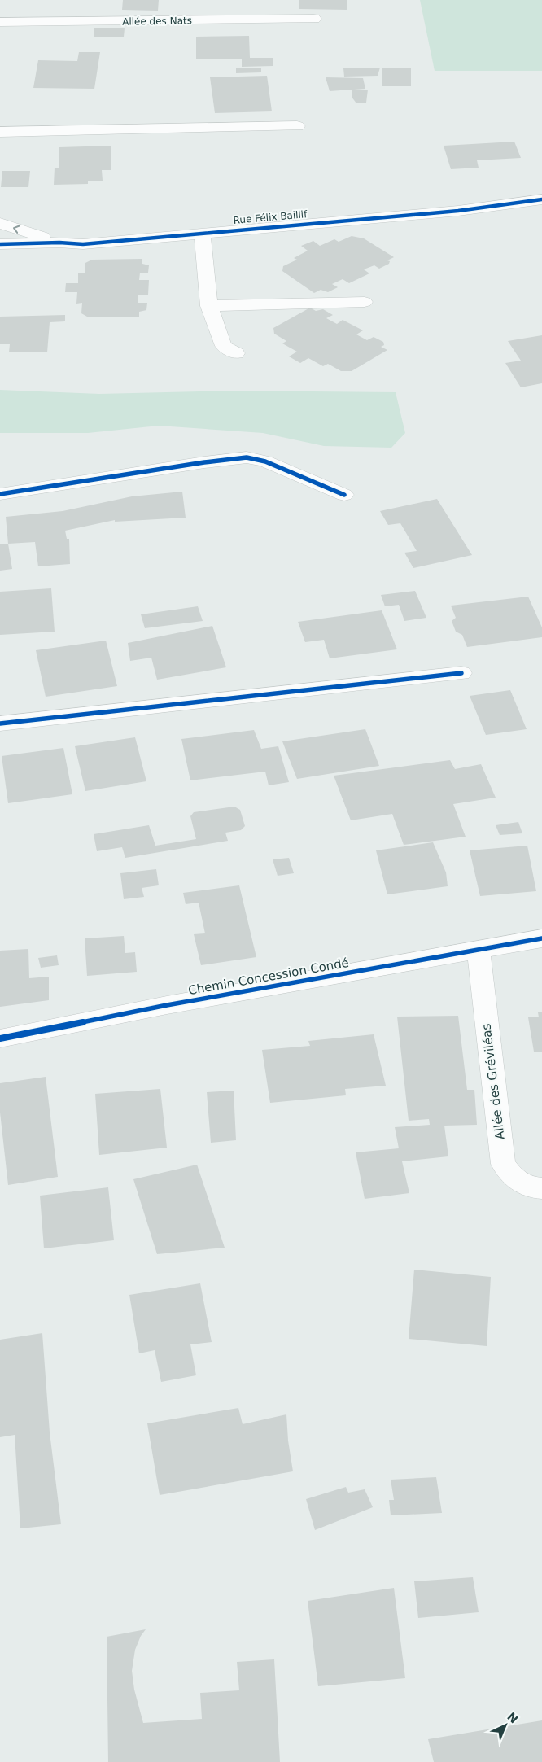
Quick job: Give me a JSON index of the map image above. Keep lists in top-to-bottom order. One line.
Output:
{"streets":{"street":["Allée des Nats","Rue Félix Baillif","Chemin Concession Condé","Allée des Gréviléas"]},"crossings":[["Chemin Concession Condé","Allée des Gréviléas"]],"north":"top right"}
